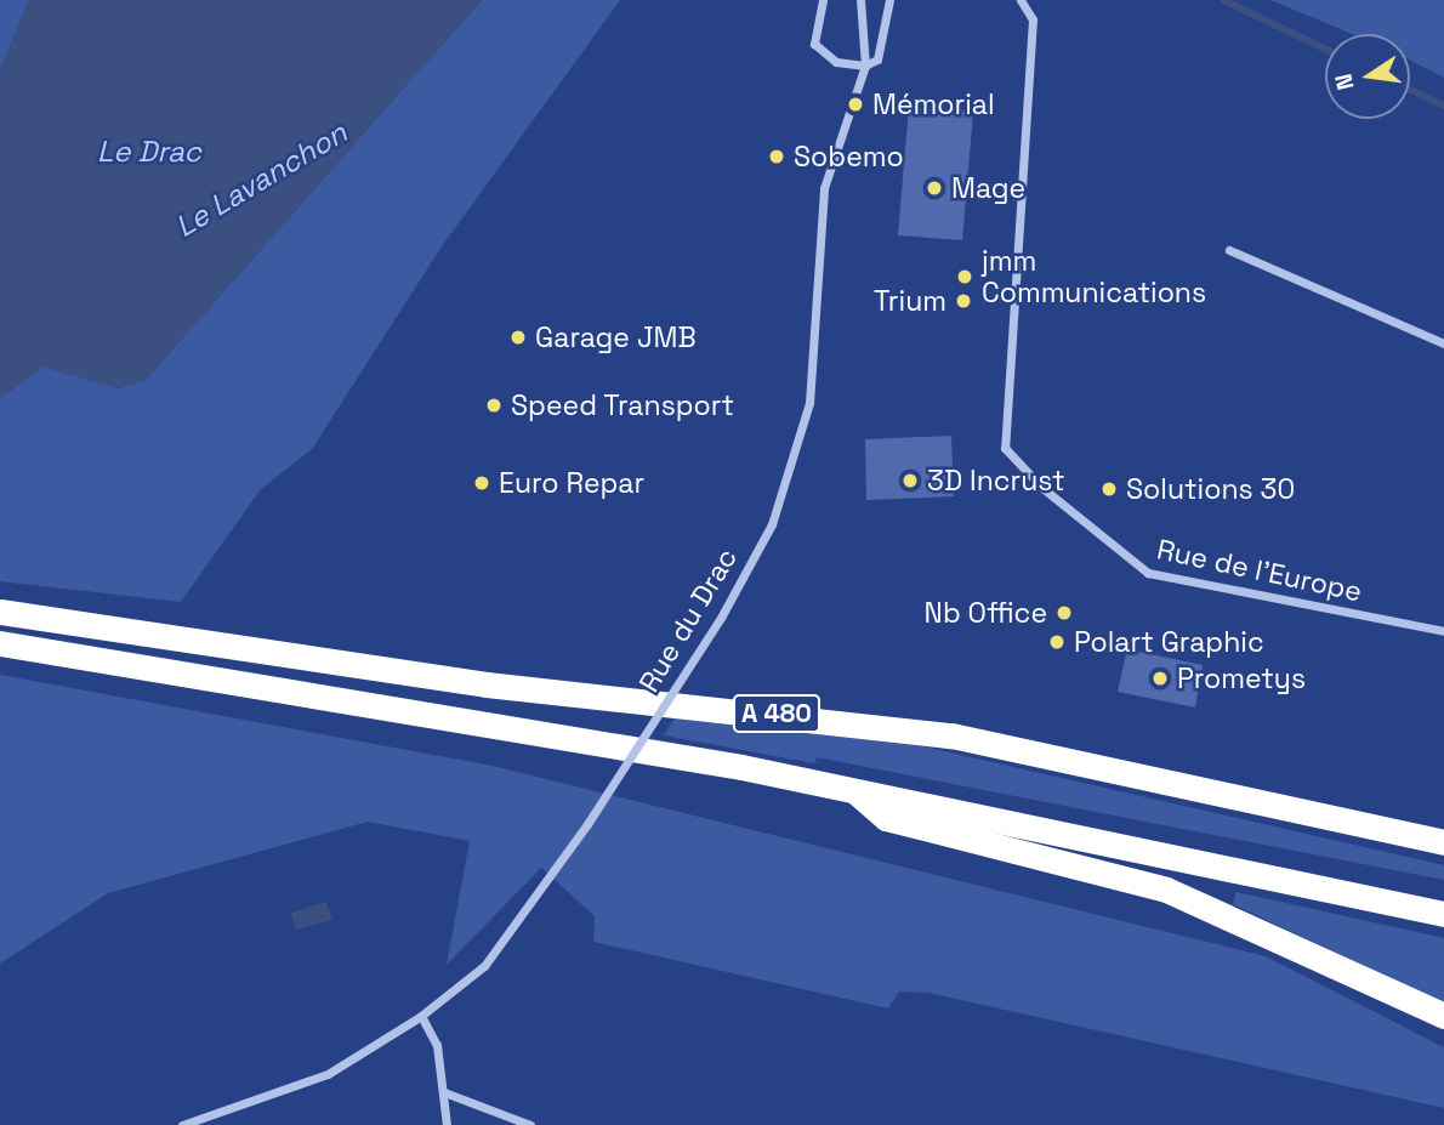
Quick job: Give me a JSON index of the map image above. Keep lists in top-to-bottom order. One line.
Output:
{"streets":{"highway":["A 480"],"street":["Rue de l'Europe","Rue du Drac"]},"water":["Le Drac","Le Lavanchon"],"places":["Mémorial","Sobemo","Mage","jmm Communications","Trium","Garage JMB","Speed Transport","3D Incrust","Euro Repar","Solutions 30","Nb Office","Polart Graphic","Prometys"],"north":"left"}
